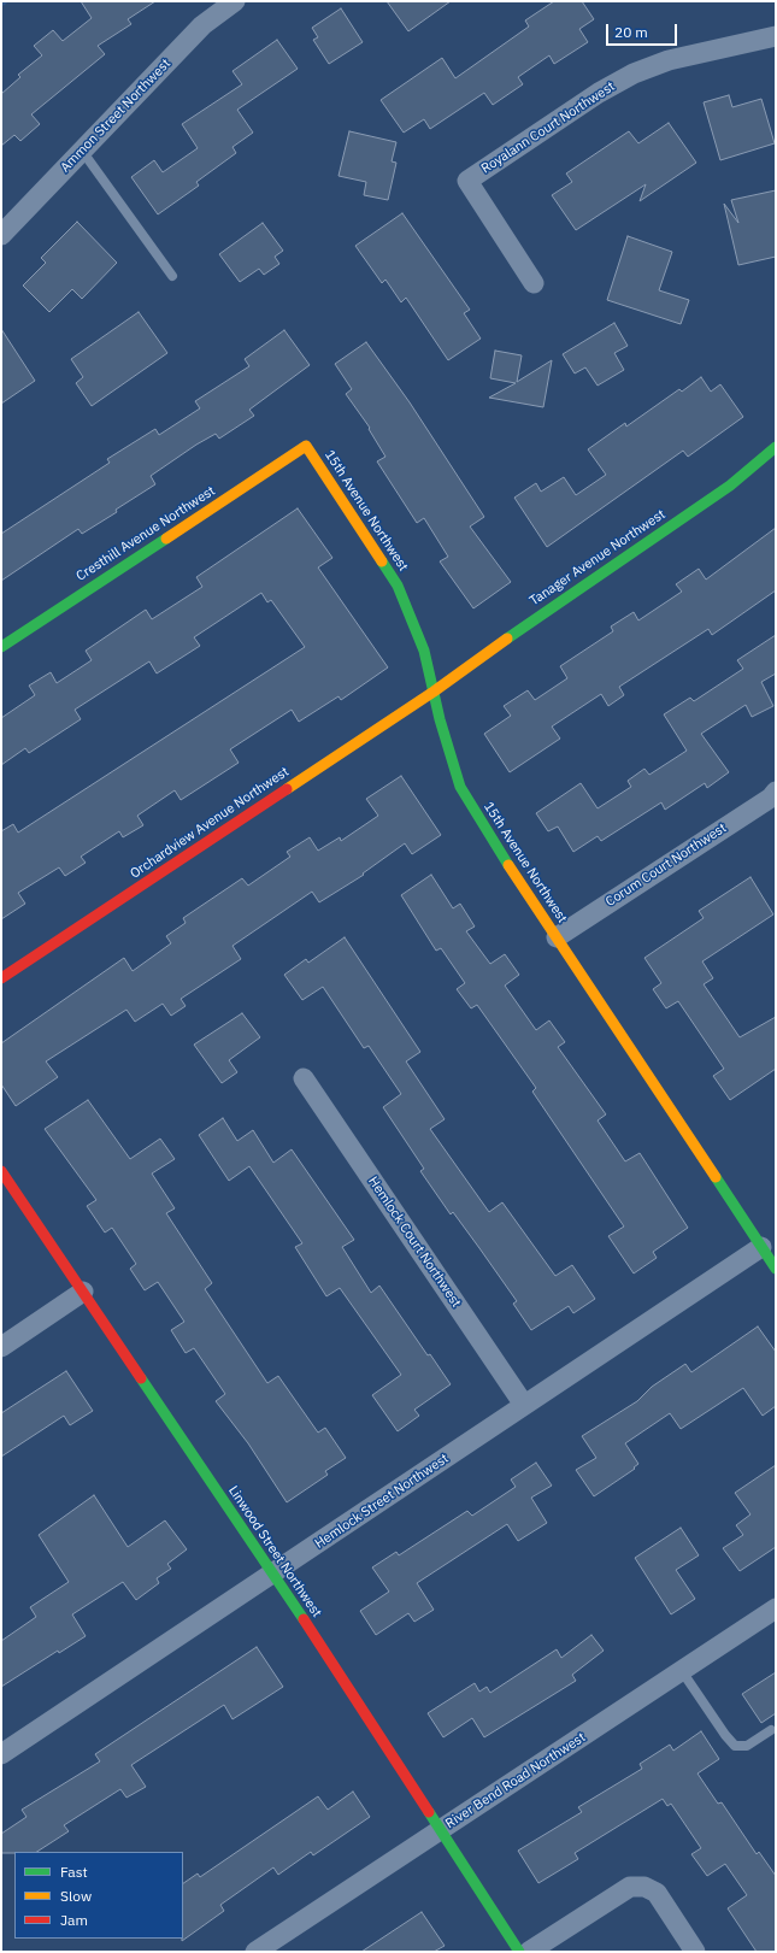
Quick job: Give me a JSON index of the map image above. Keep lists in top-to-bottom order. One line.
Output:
{"streets":{"street":["Ammon Street Northwest","Royalann Court Northwest","15th Avenue Northwest","Cresthill Avenue Northwest","Tanager Avenue Northwest","Orchardview Avenue Northwest","Corum Court Northwest","Hemlock Court Northwest","Hemlock Street Northwest","Linwood Street Northwest","River Bend Road Northwest"]},"crossings":[["15th Avenue Northwest","Cresthill Avenue Northwest"],["15th Avenue Northwest","Tanager Avenue Northwest"],["15th Avenue Northwest","Orchardview Avenue Northwest"],["15th Avenue Northwest","Corum Court Northwest"],["15th Avenue Northwest","Hemlock Street Northwest"],["Tanager Avenue Northwest","Orchardview Avenue Northwest"],["Hemlock Court Northwest","Hemlock Street Northwest"],["Hemlock Street Northwest","Linwood Street Northwest"],["Linwood Street Northwest","River Bend Road Northwest"]],"legend":["Fast","Slow","Jam"],"scale_bar":"20 m"}
